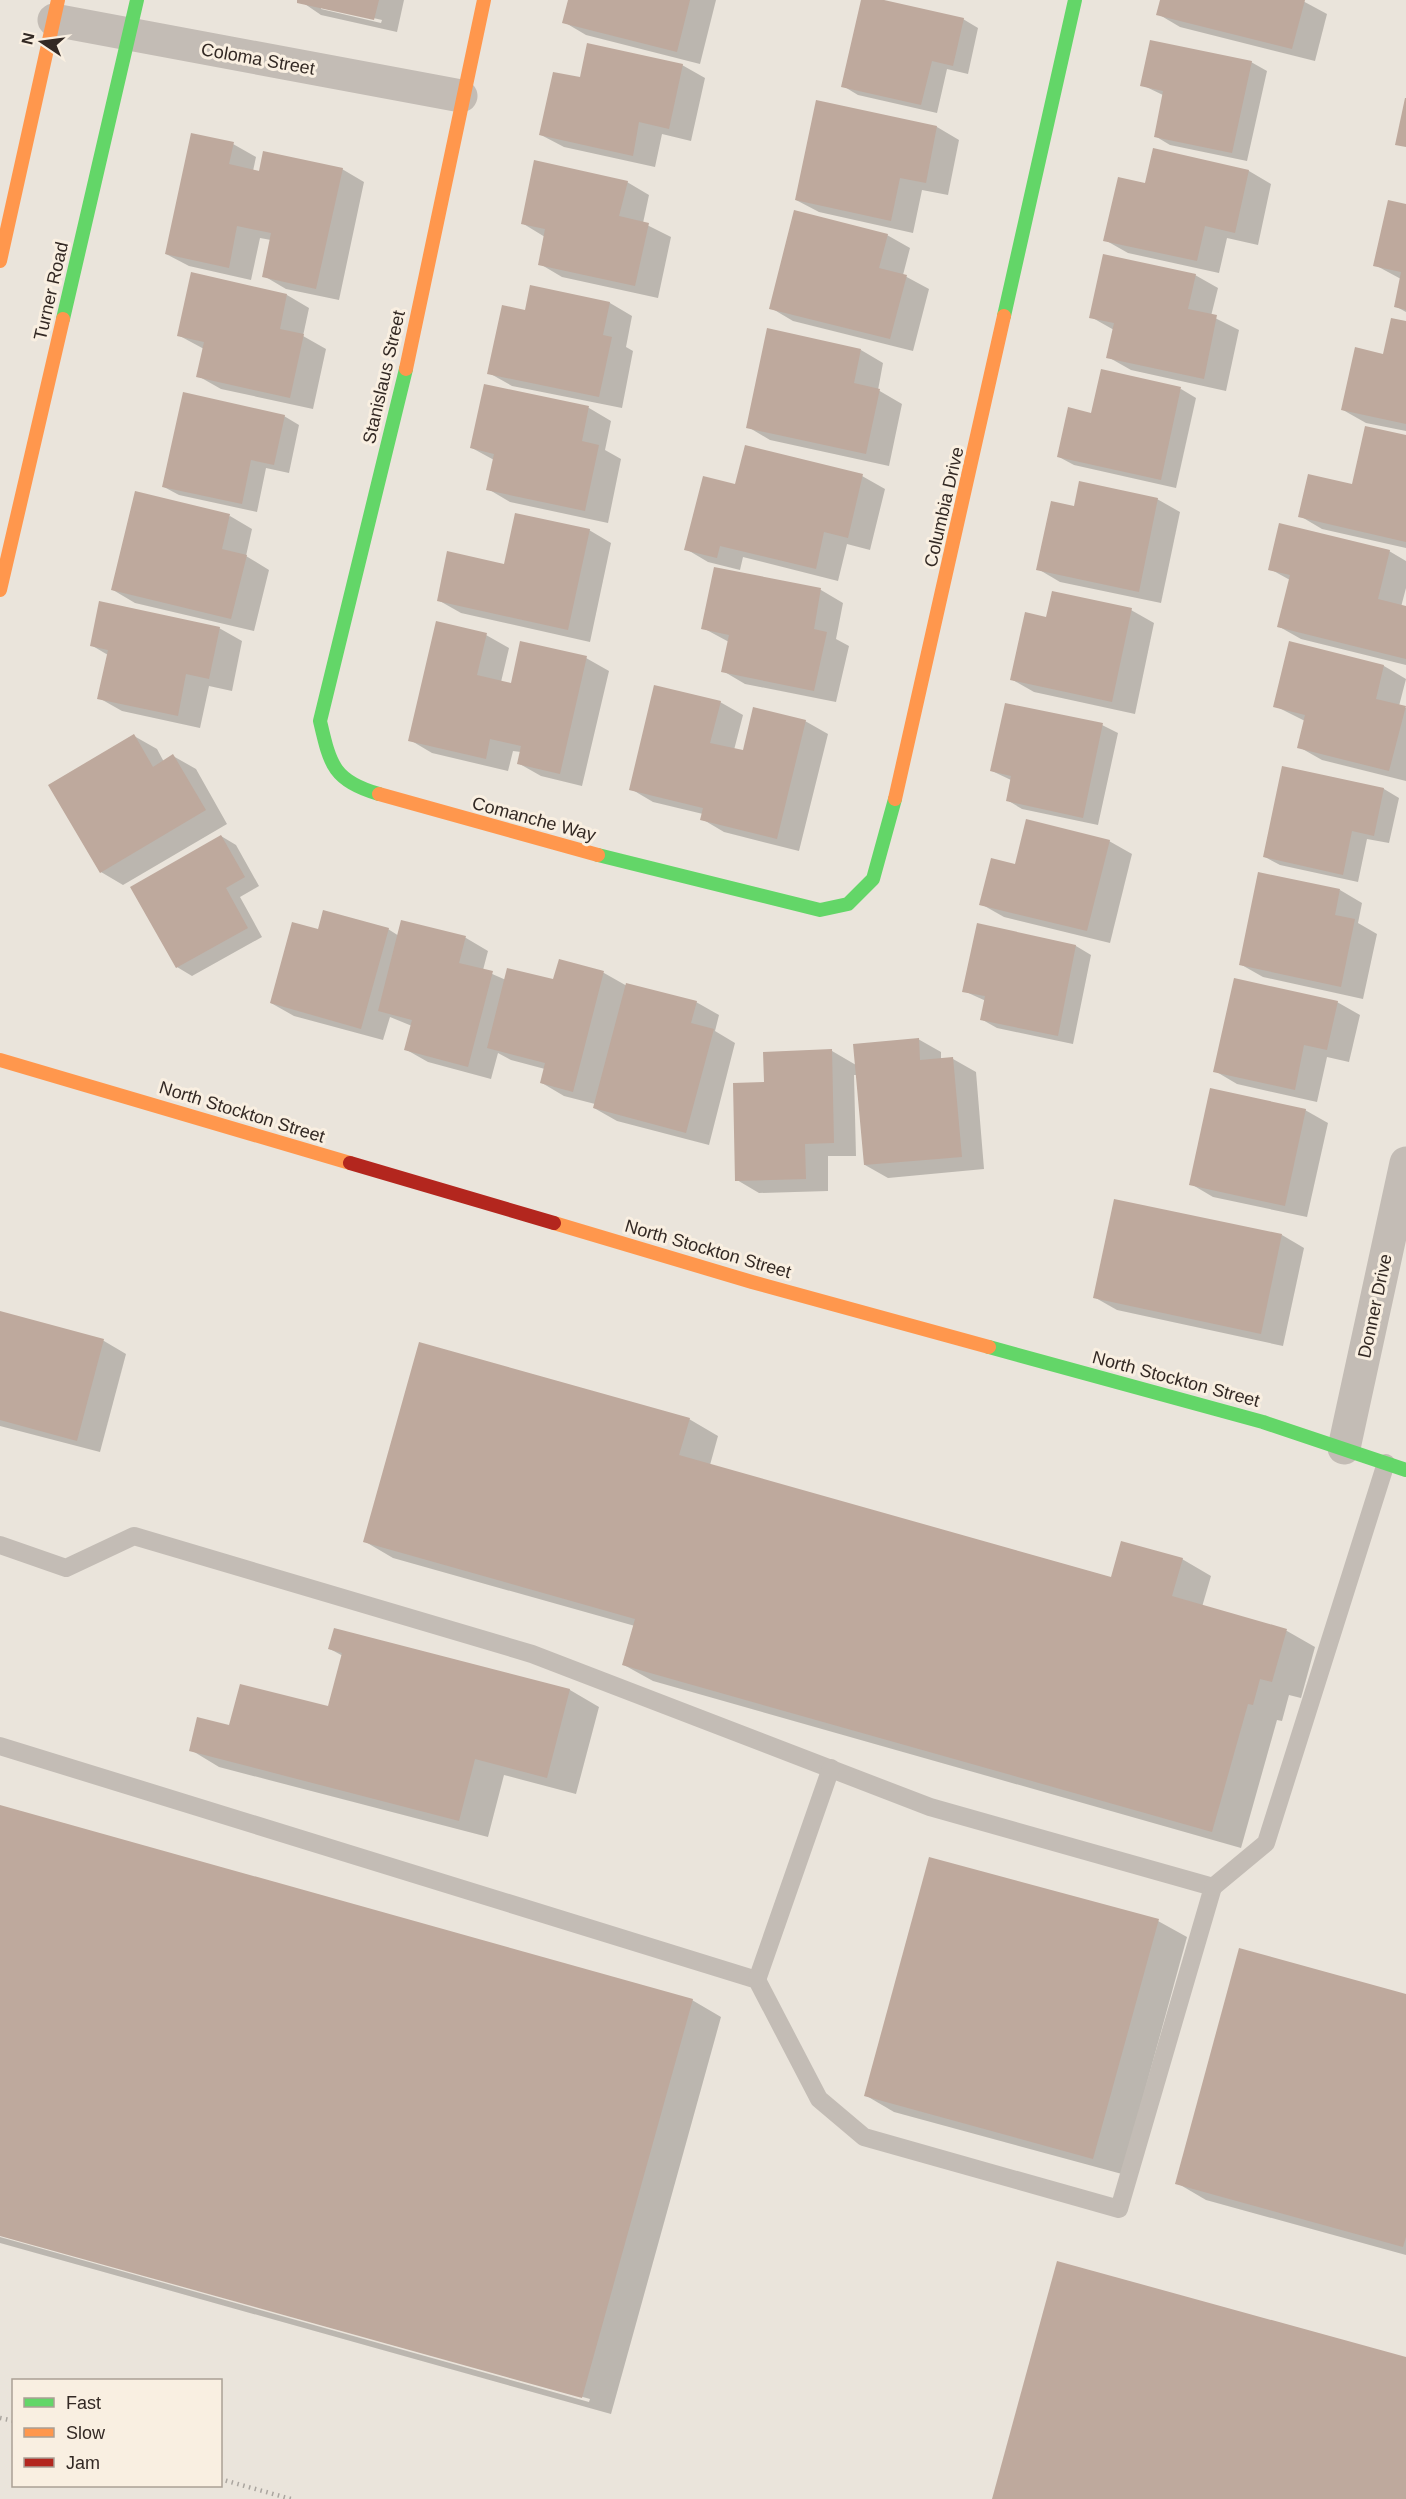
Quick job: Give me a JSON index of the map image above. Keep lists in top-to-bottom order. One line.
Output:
{"streets":{"street":["Coloma Street","Turner Road","Stanislaus Street","Columbia Drive","Comanche Way","North Stockton Street","Donner Drive"]},"crossings":[["Coloma Street","Turner Road"],["Coloma Street","Stanislaus Street"],["Stanislaus Street","Comanche Way"],["Columbia Drive","Comanche Way"],["North Stockton Street","Donner Drive"]],"legend":["Fast","Slow","Jam"],"north":"left"}
